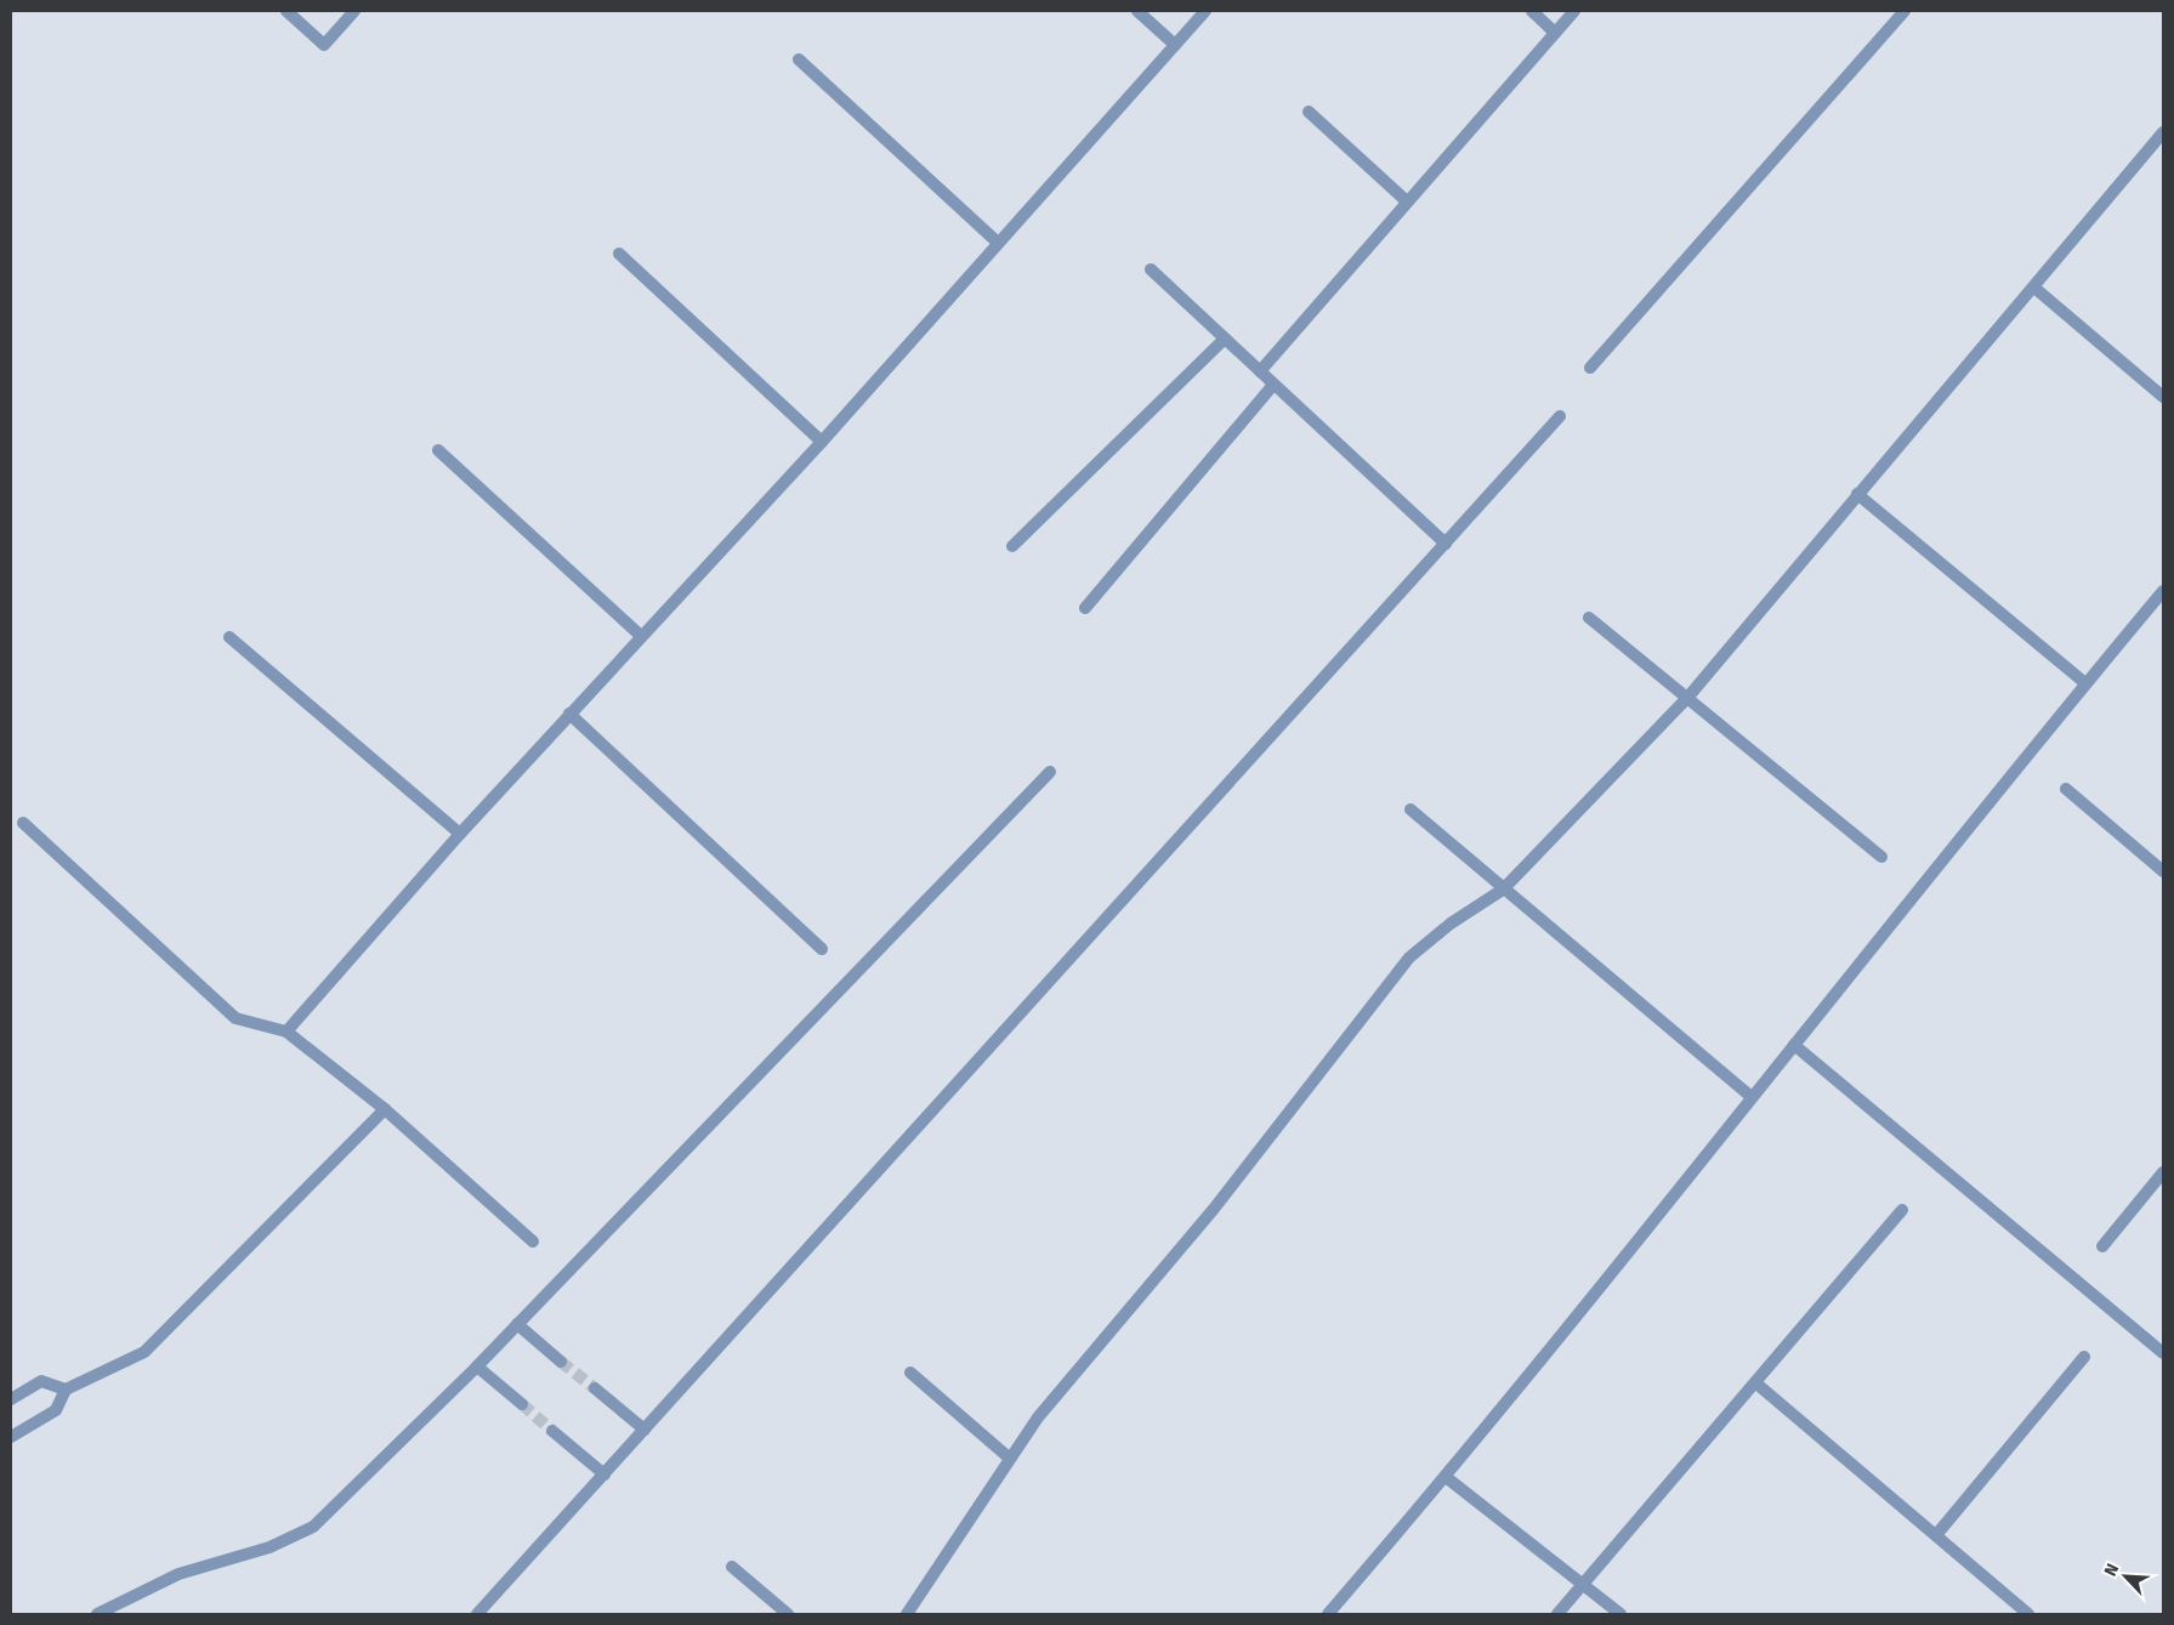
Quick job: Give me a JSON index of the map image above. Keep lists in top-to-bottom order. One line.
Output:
{"north":"top left"}
